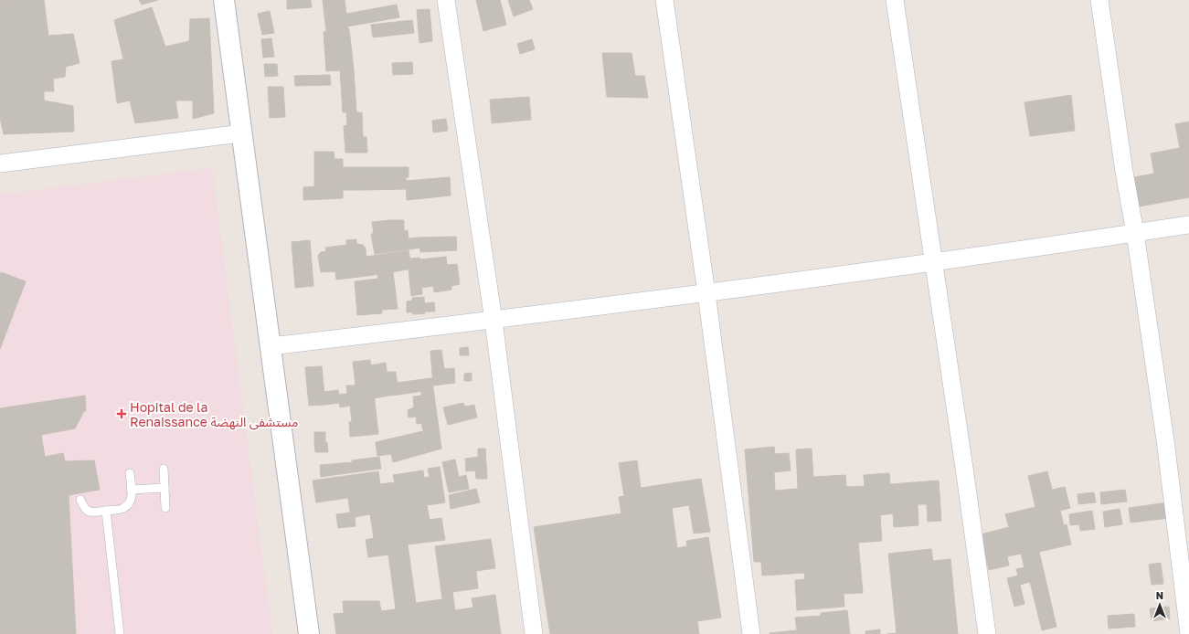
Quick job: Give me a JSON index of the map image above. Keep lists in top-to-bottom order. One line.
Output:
{"places":{"health":["Hopital de la Renaissance مستشفى النهضة"]},"north":"top"}
